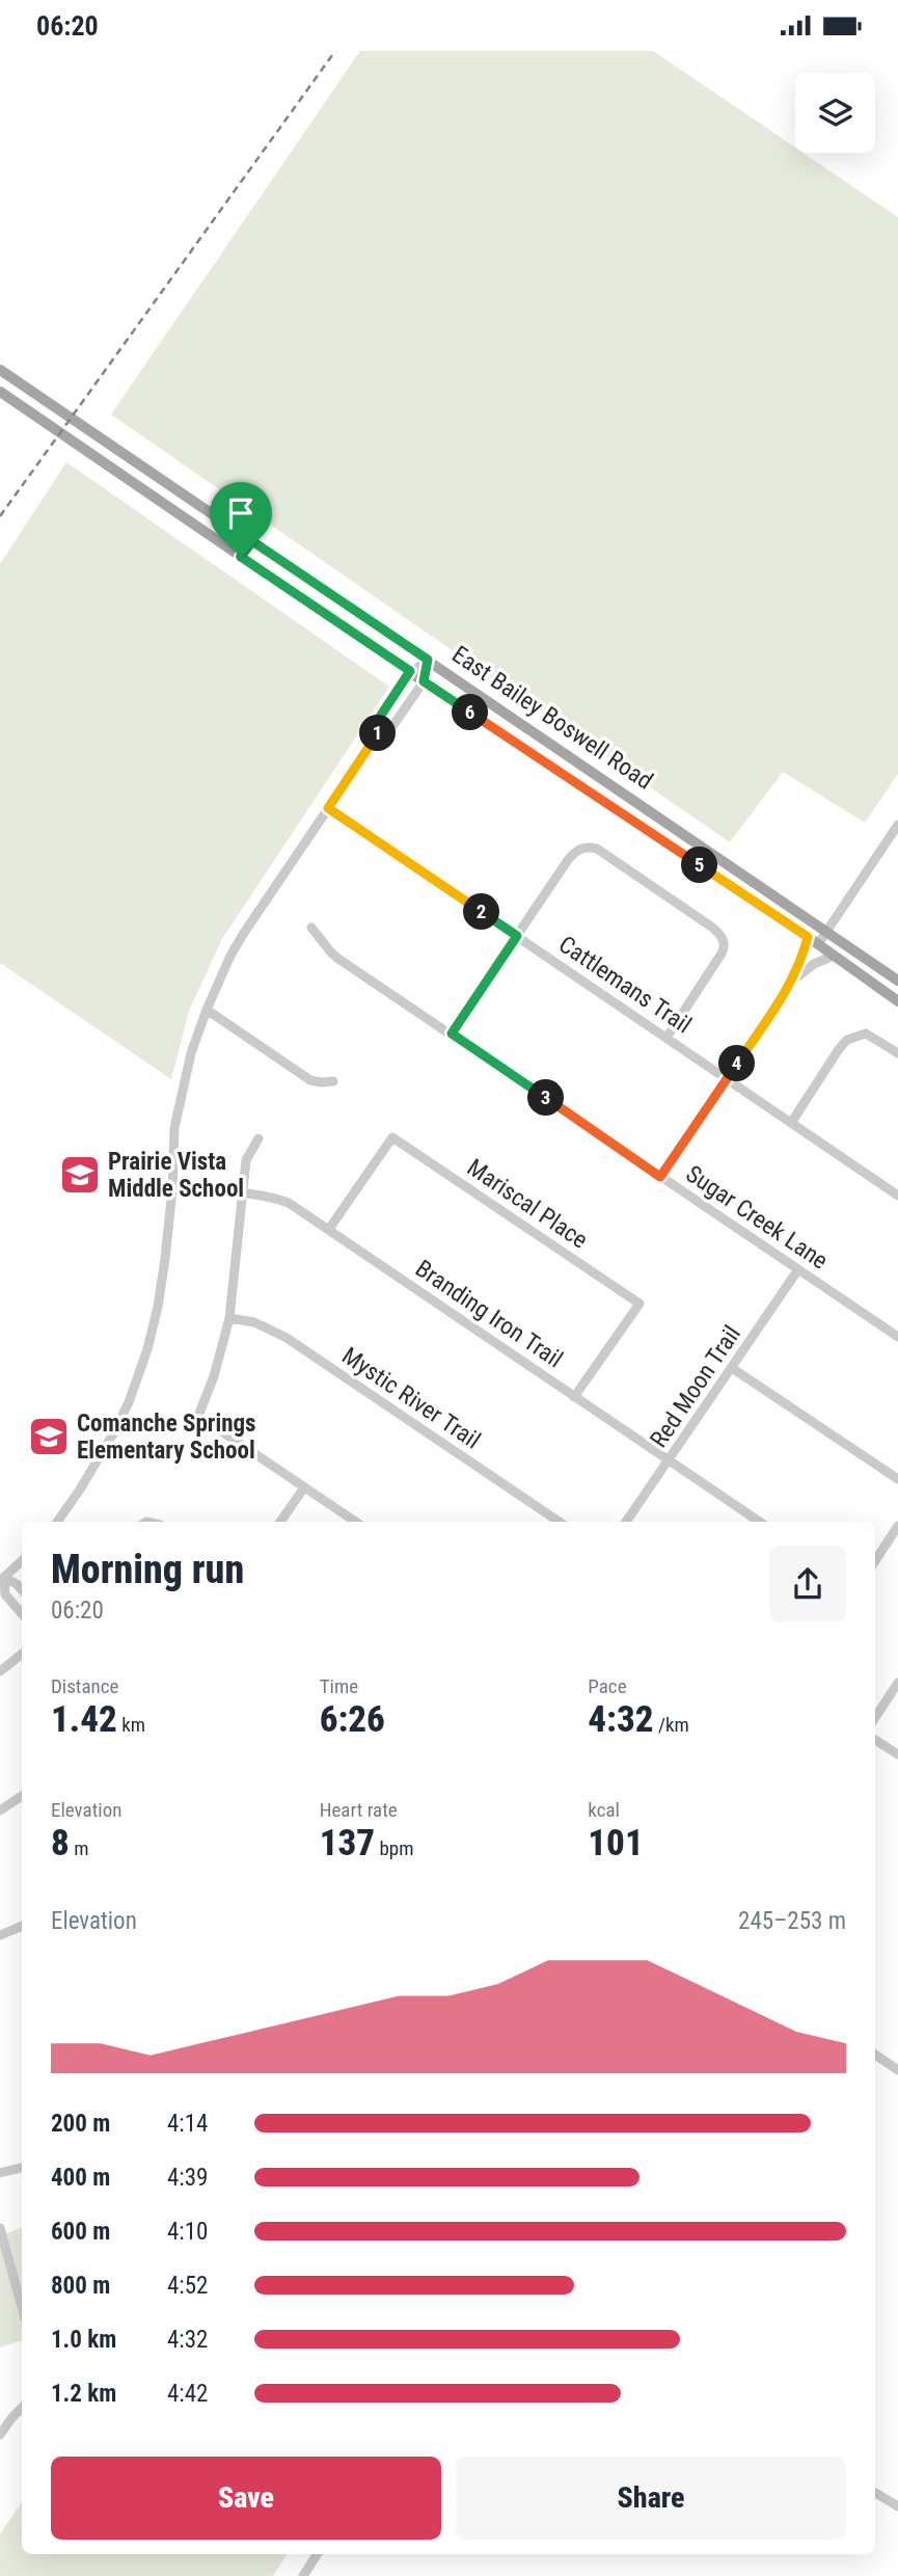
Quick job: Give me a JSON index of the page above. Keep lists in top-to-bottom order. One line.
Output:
{"streets":{"main road":["East Bailey Boswell Road"],"street":["Cattlemans Trail","Mariscal Place","Sugar Creek Lane","Branding Iron Trail","Red Moon Trail","Mystic River Trail"]},"crossings":[["Mariscal Place","Branding Iron Trail"],["Sugar Creek Lane","Red Moon Trail"],["Branding Iron Trail","Red Moon Trail"]],"places":{"school or university":["Prairie Vista Middle School","Comanche Springs Elementary School"]},"page":{"status":"06:20","pins":["6","1","5","2","4","3"],"heading":["Morning run","06:20"],"stats":[["Distance","1.42 km"],["Time","6:26"],["Pace","4:32 /km"],["Elevation","8 m"],["Heart rate","137 bpm"],["kcal","101"]],"chart":["Elevation","245–253 m"],"list":[{"name":"200 m","note":"4:14"},{"name":"400 m","note":"4:39"},{"name":"600 m","note":"4:10"},{"name":"800 m","note":"4:52"},{"name":"1.0 km","note":"4:32"},{"name":"1.2 km","note":"4:42"}],"buttons":["Save","Share"]}}
